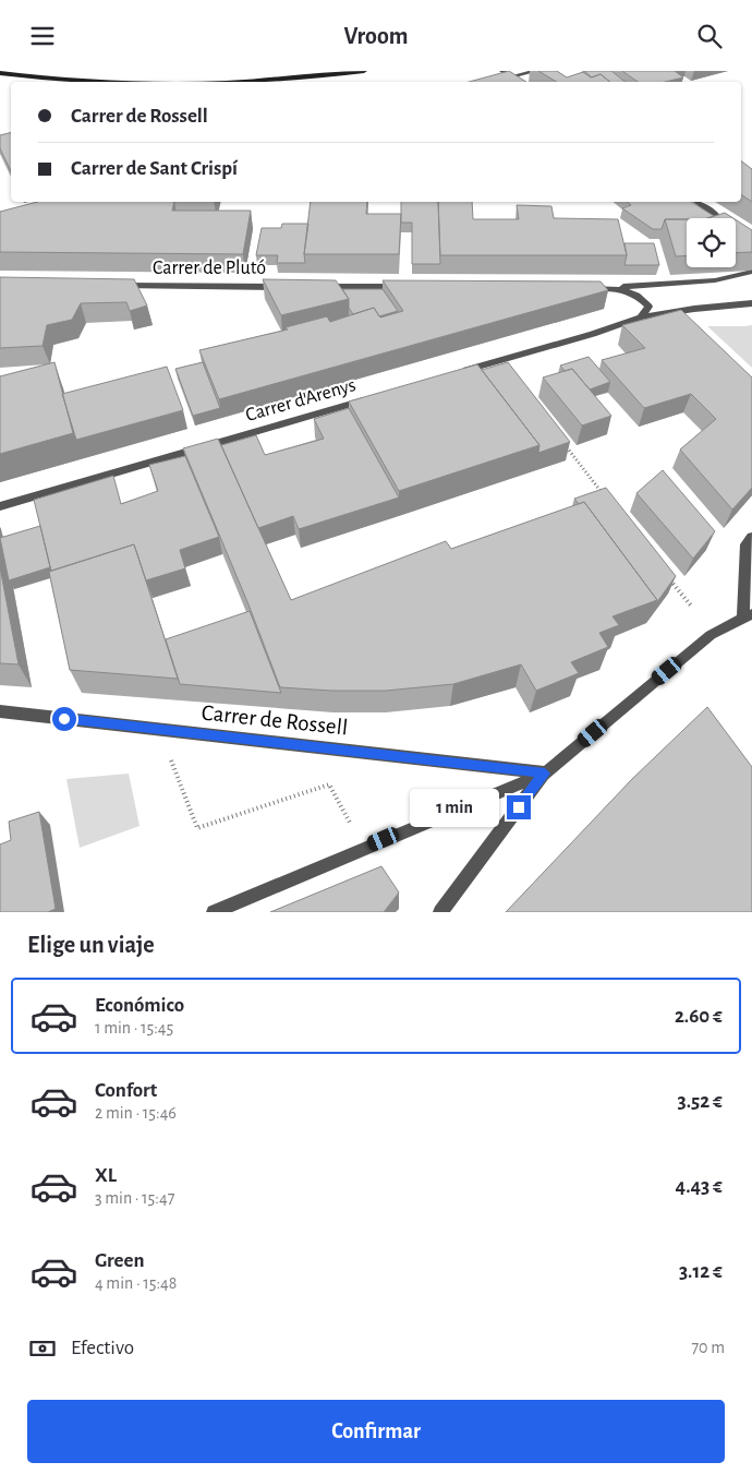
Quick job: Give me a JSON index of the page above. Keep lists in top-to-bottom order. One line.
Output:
{"streets":{"street":["Carrer de Plutó","Carrer d'Arenys","Carrer de Rossell"]},"page":{"header":"Vroom","banner":["Carrer de Rossell","Carrer de Sant Crispí"],"bubble":"1 min","heading":"Elige un viaje","list":[{"name":"Económico","note":"1 min · 15:45","value":"2.60 €"},{"name":"Confort","note":"2 min · 15:46","value":"3.52 €"},{"name":"XL","note":"3 min · 15:47","value":"4.43 €"},{"name":"Green","note":"4 min · 15:48","value":"3.12 €"}],"pay":["Efectivo","70 m"],"buttons":"Confirmar"}}
